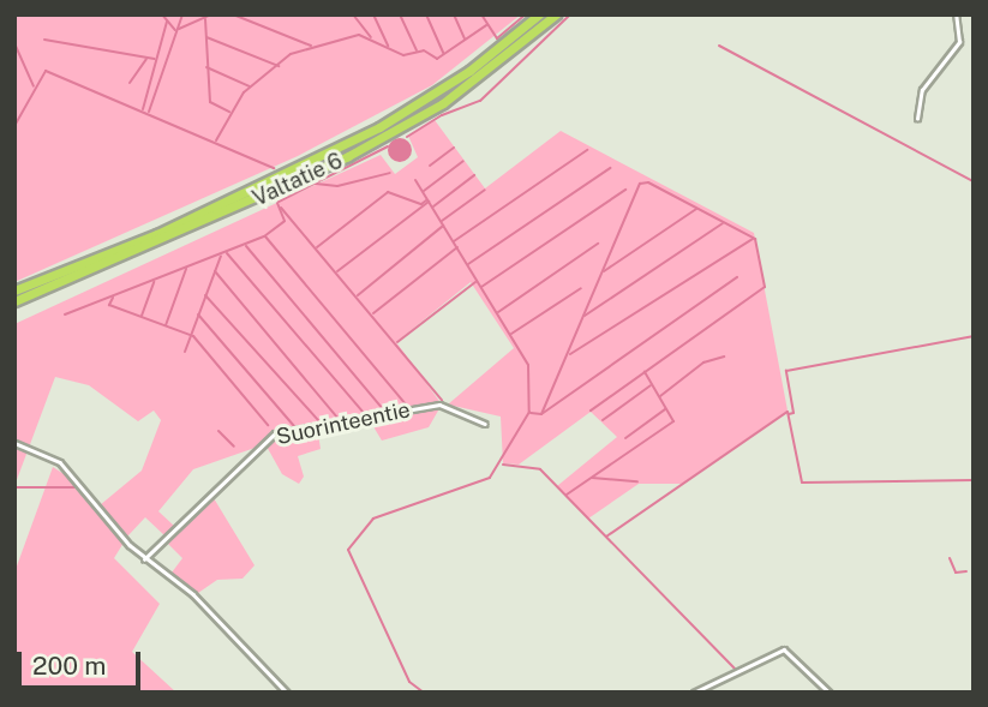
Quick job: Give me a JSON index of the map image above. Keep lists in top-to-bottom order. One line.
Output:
{"streets":{"highway":["Valtatie 6"],"street":["Suorinteentie"]},"scale_bar":"200 m"}
